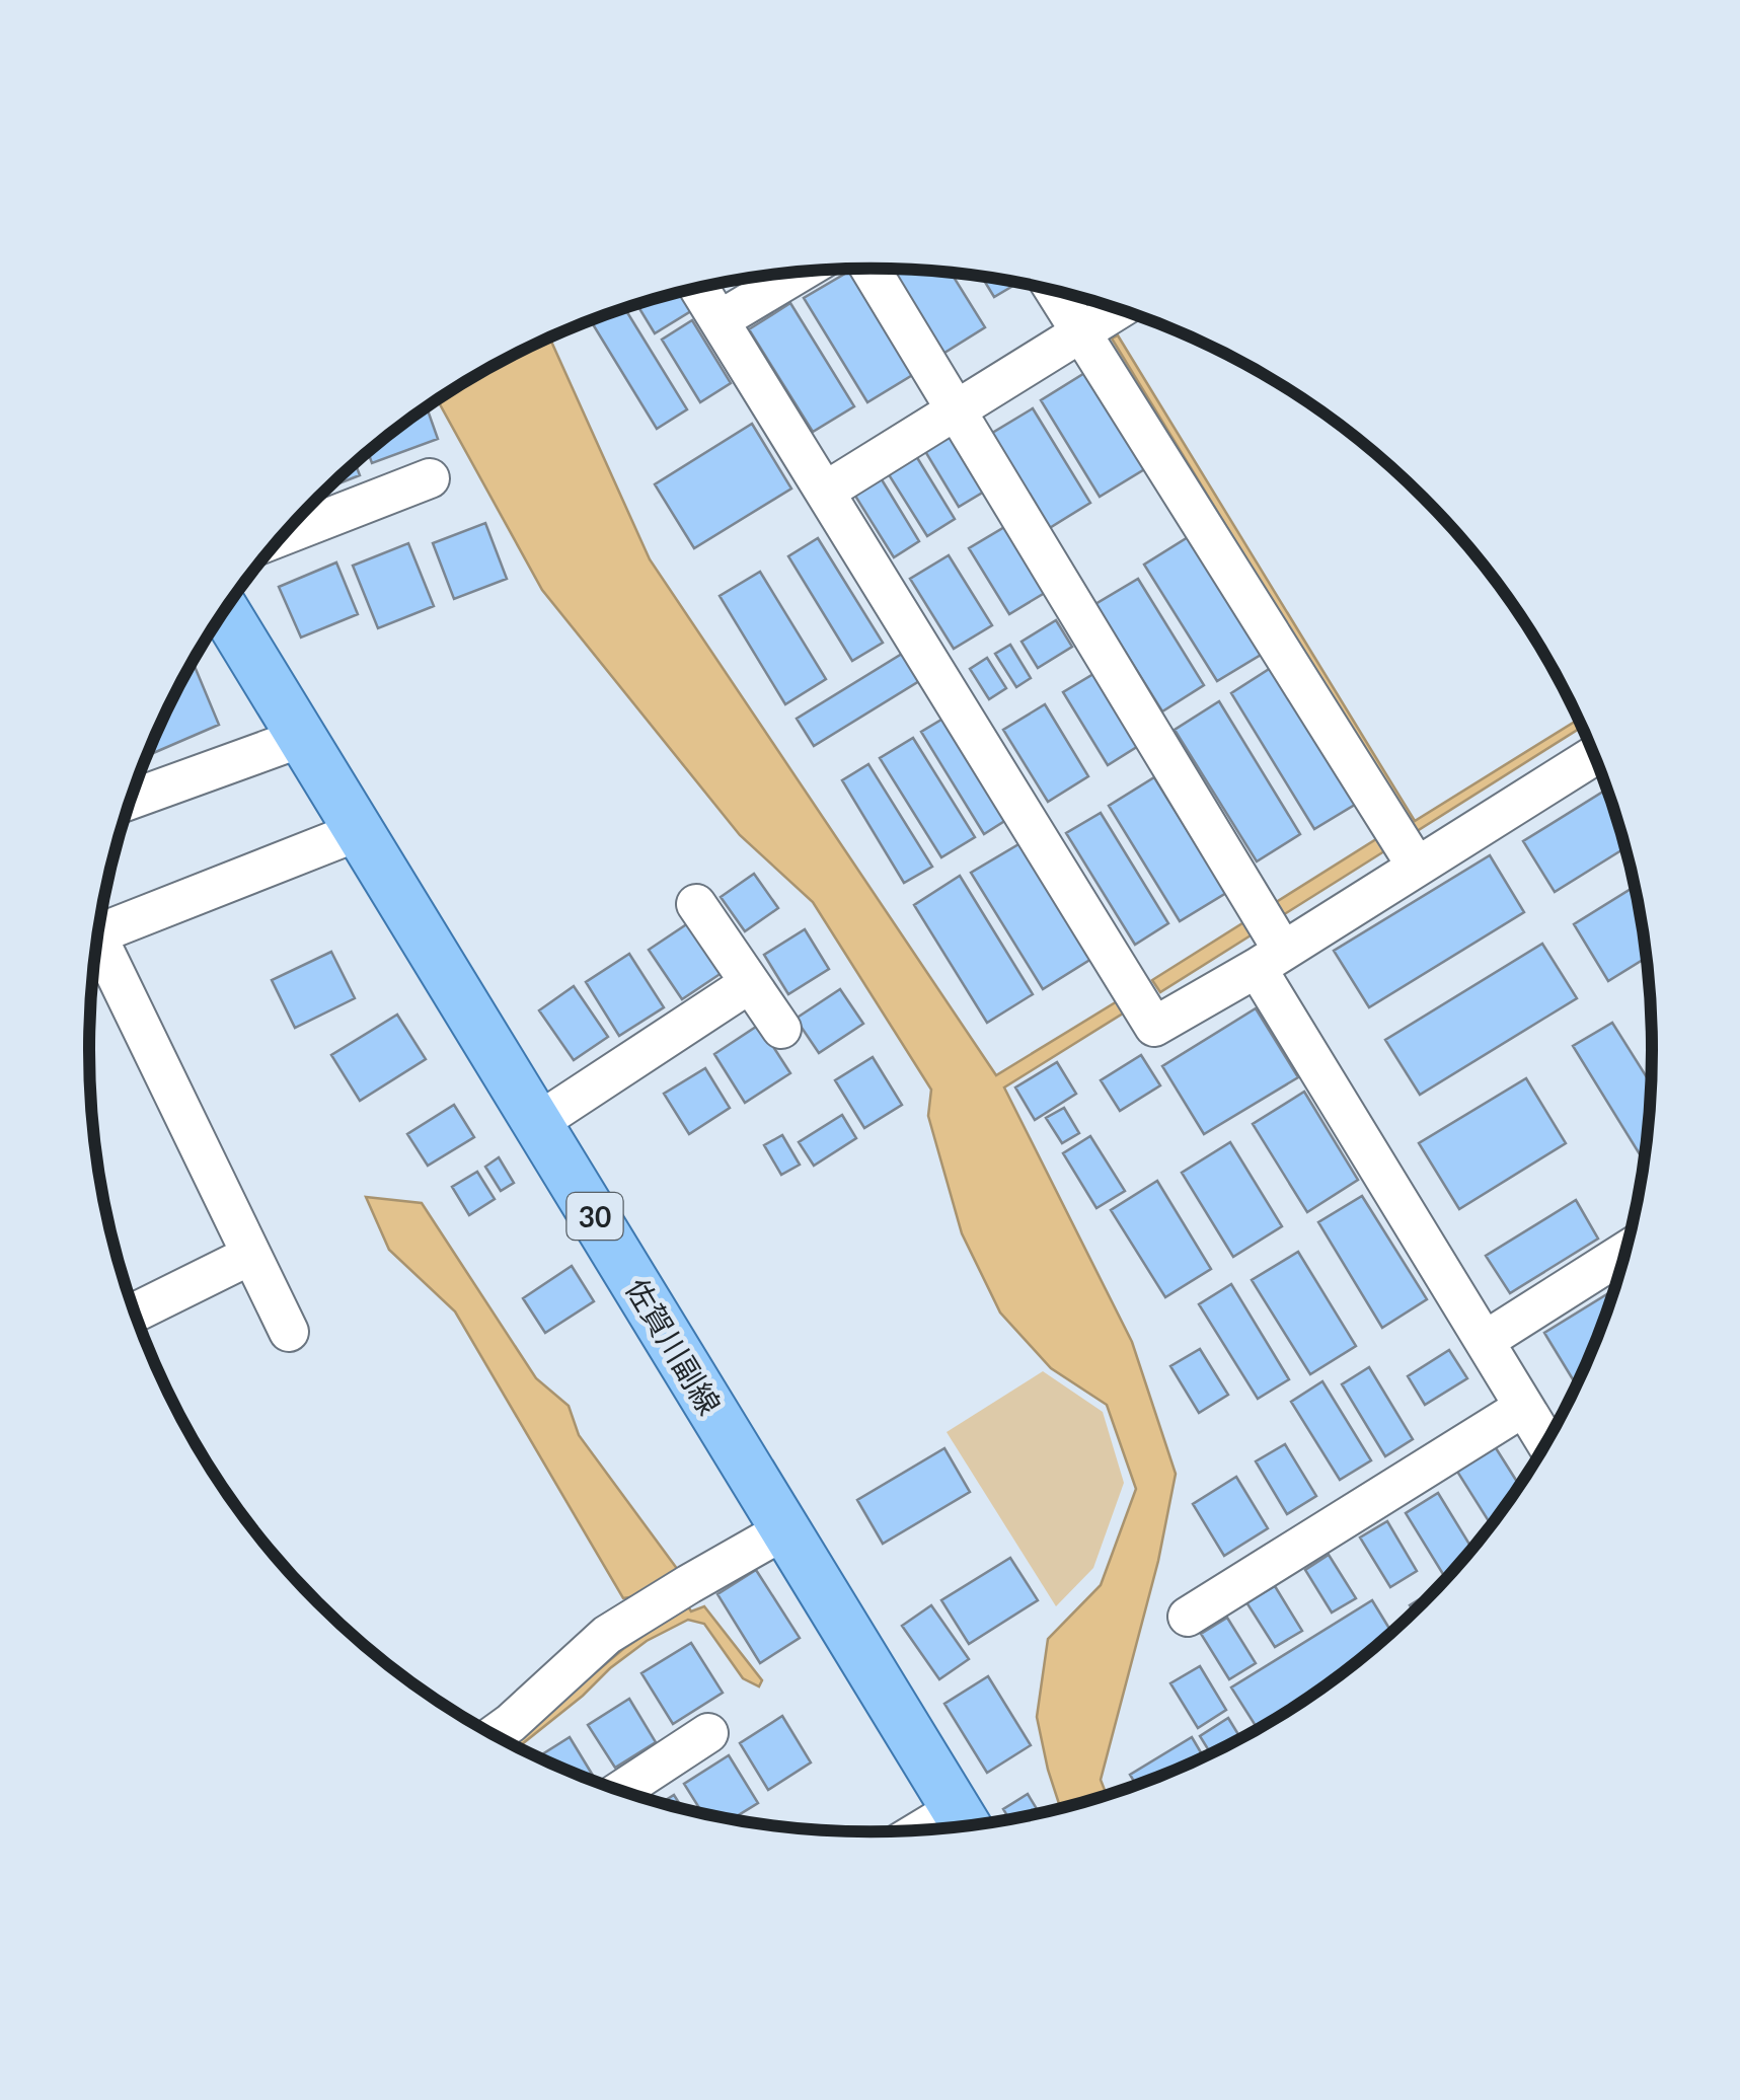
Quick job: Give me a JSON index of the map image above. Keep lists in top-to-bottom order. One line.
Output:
{"streets":{"main road":["30","佐賀川副線"]}}
